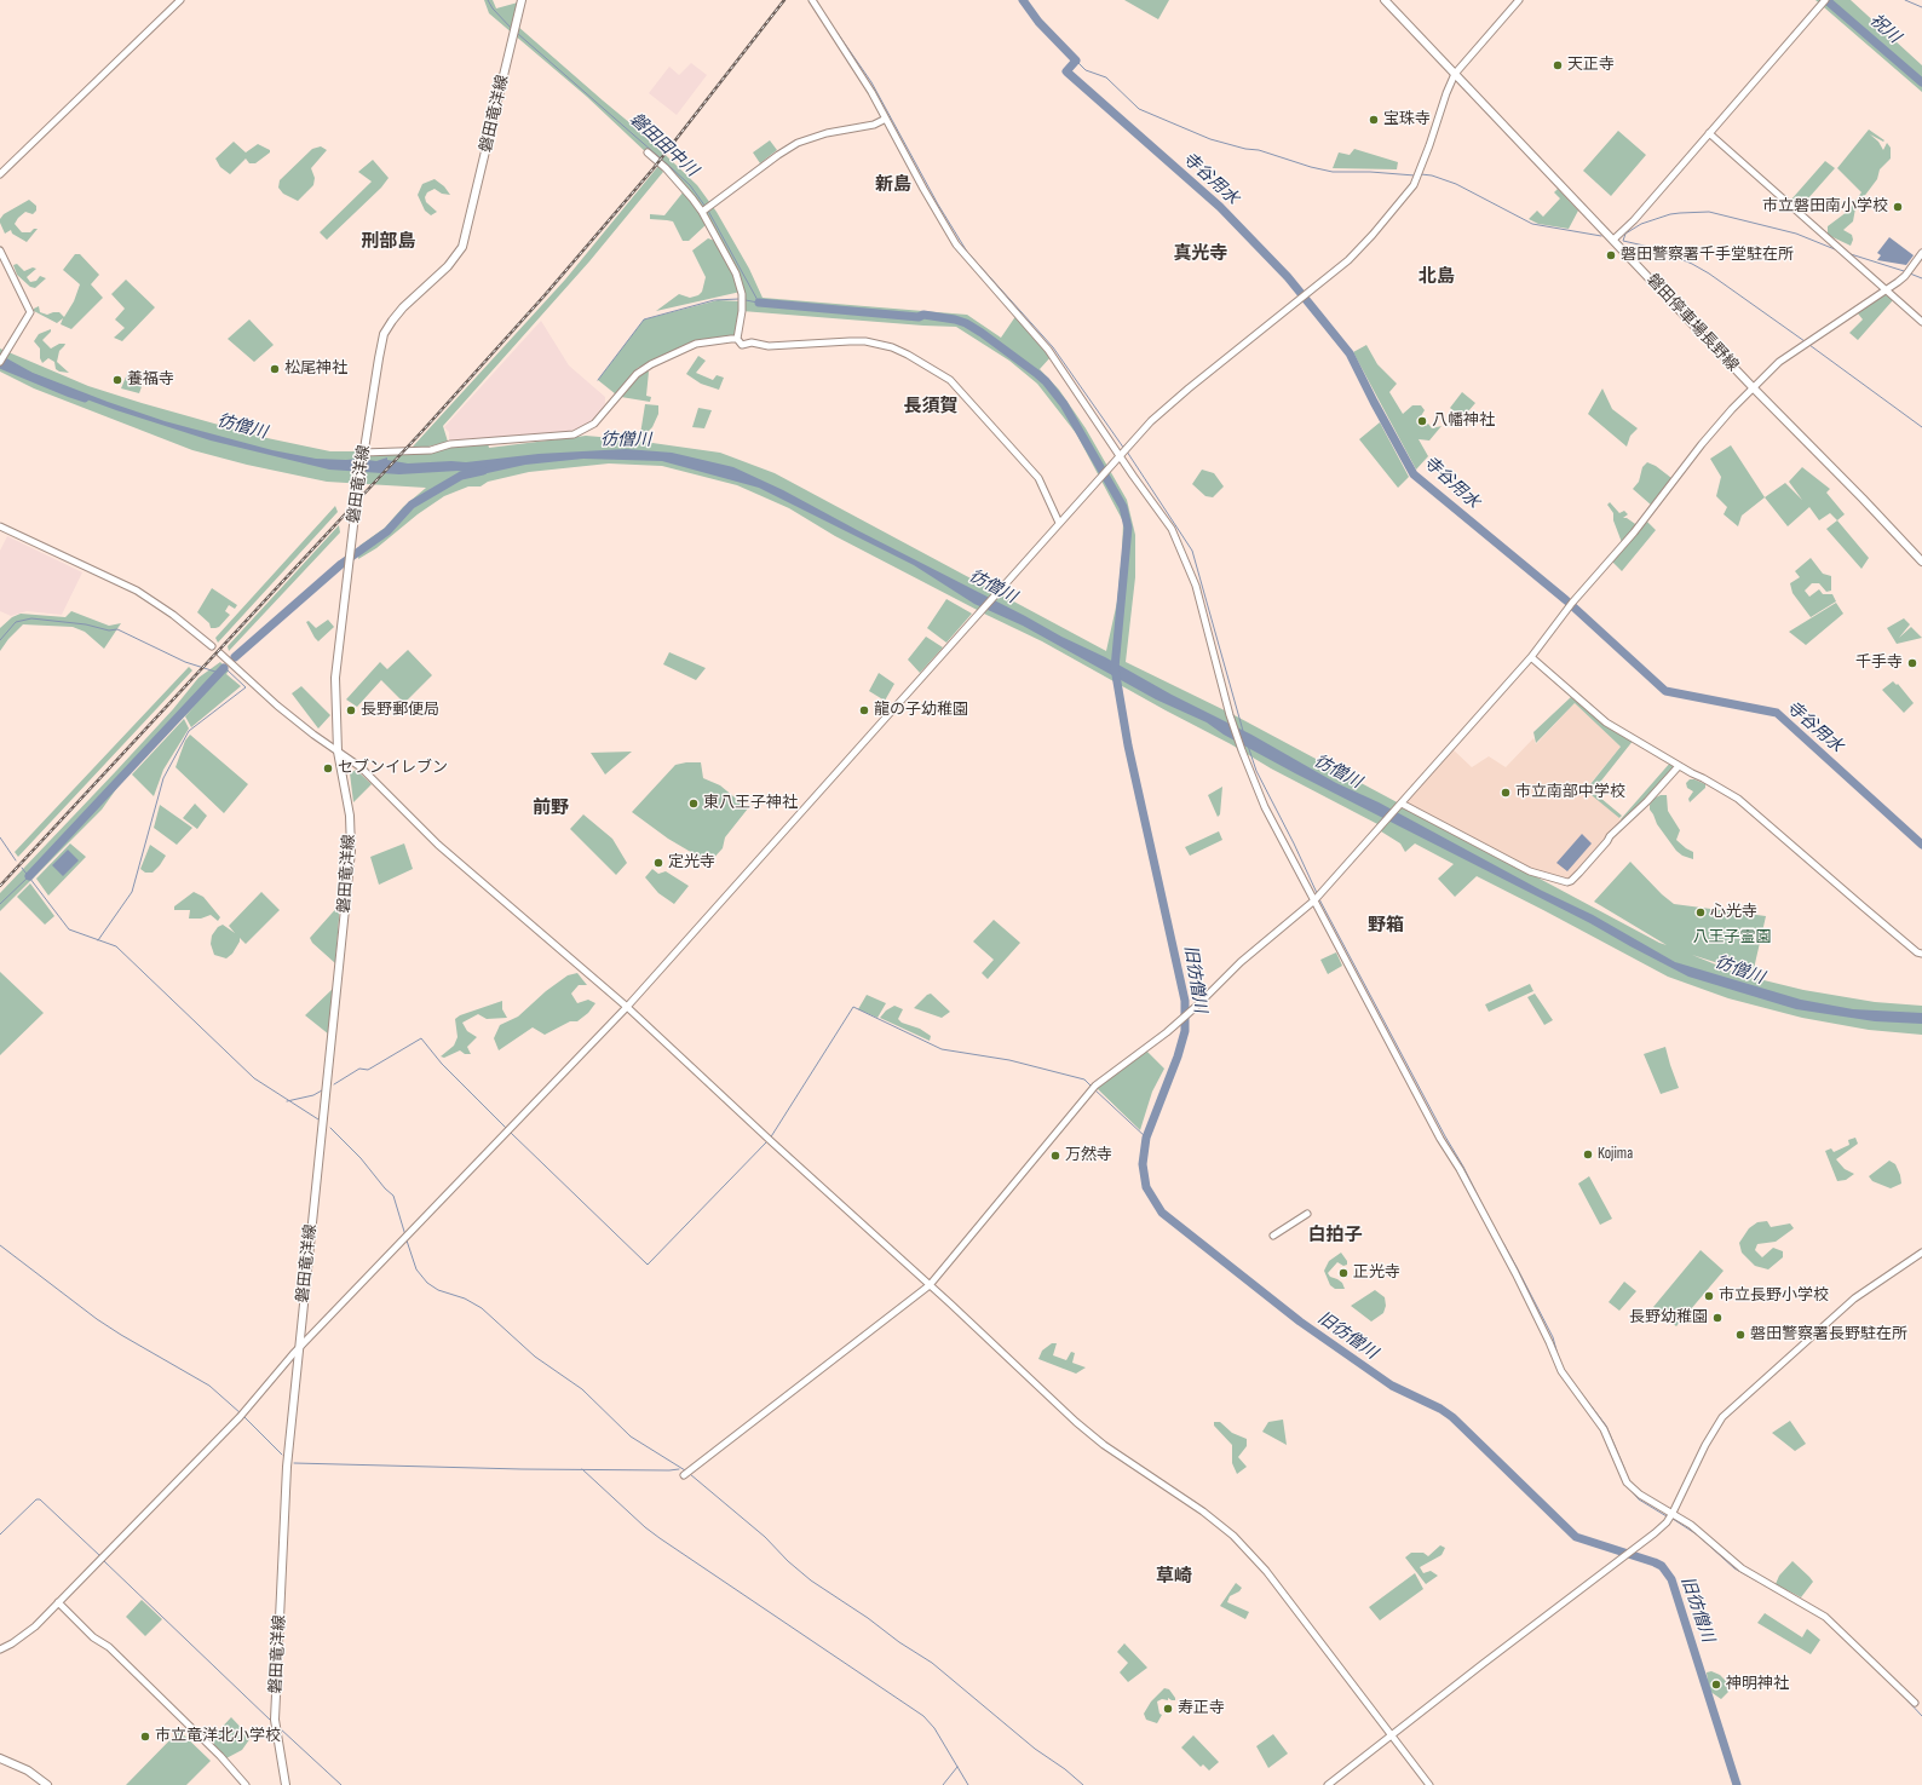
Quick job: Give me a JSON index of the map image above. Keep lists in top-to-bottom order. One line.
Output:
{"streets":{"main road":["磐田竜洋線","磐田停車場長野線"]},"districts":["新島","刑部島","真光寺","北島","長須賀","前野","野箱","白拍子","草崎"],"water":["祝川","磐田田中川","寺谷用水","彷僧川","旧彷僧川"],"parks":["八王子霊園"],"places":["天正寺","宝珠寺","市立磐田南小学校","磐田警察署千手堂駐在所","松尾神社","養福寺","八幡神社","千手寺","長野郵便局","龍の子幼稚園","セブンイレブン","市立南部中学校","東八王子神社","定光寺","心光寺","Kojima","万然寺","正光寺","市立長野小学校","長野幼稚園","磐田警察署長野駐在所","神明神社","寿正寺","市立竜洋北小学校"]}
